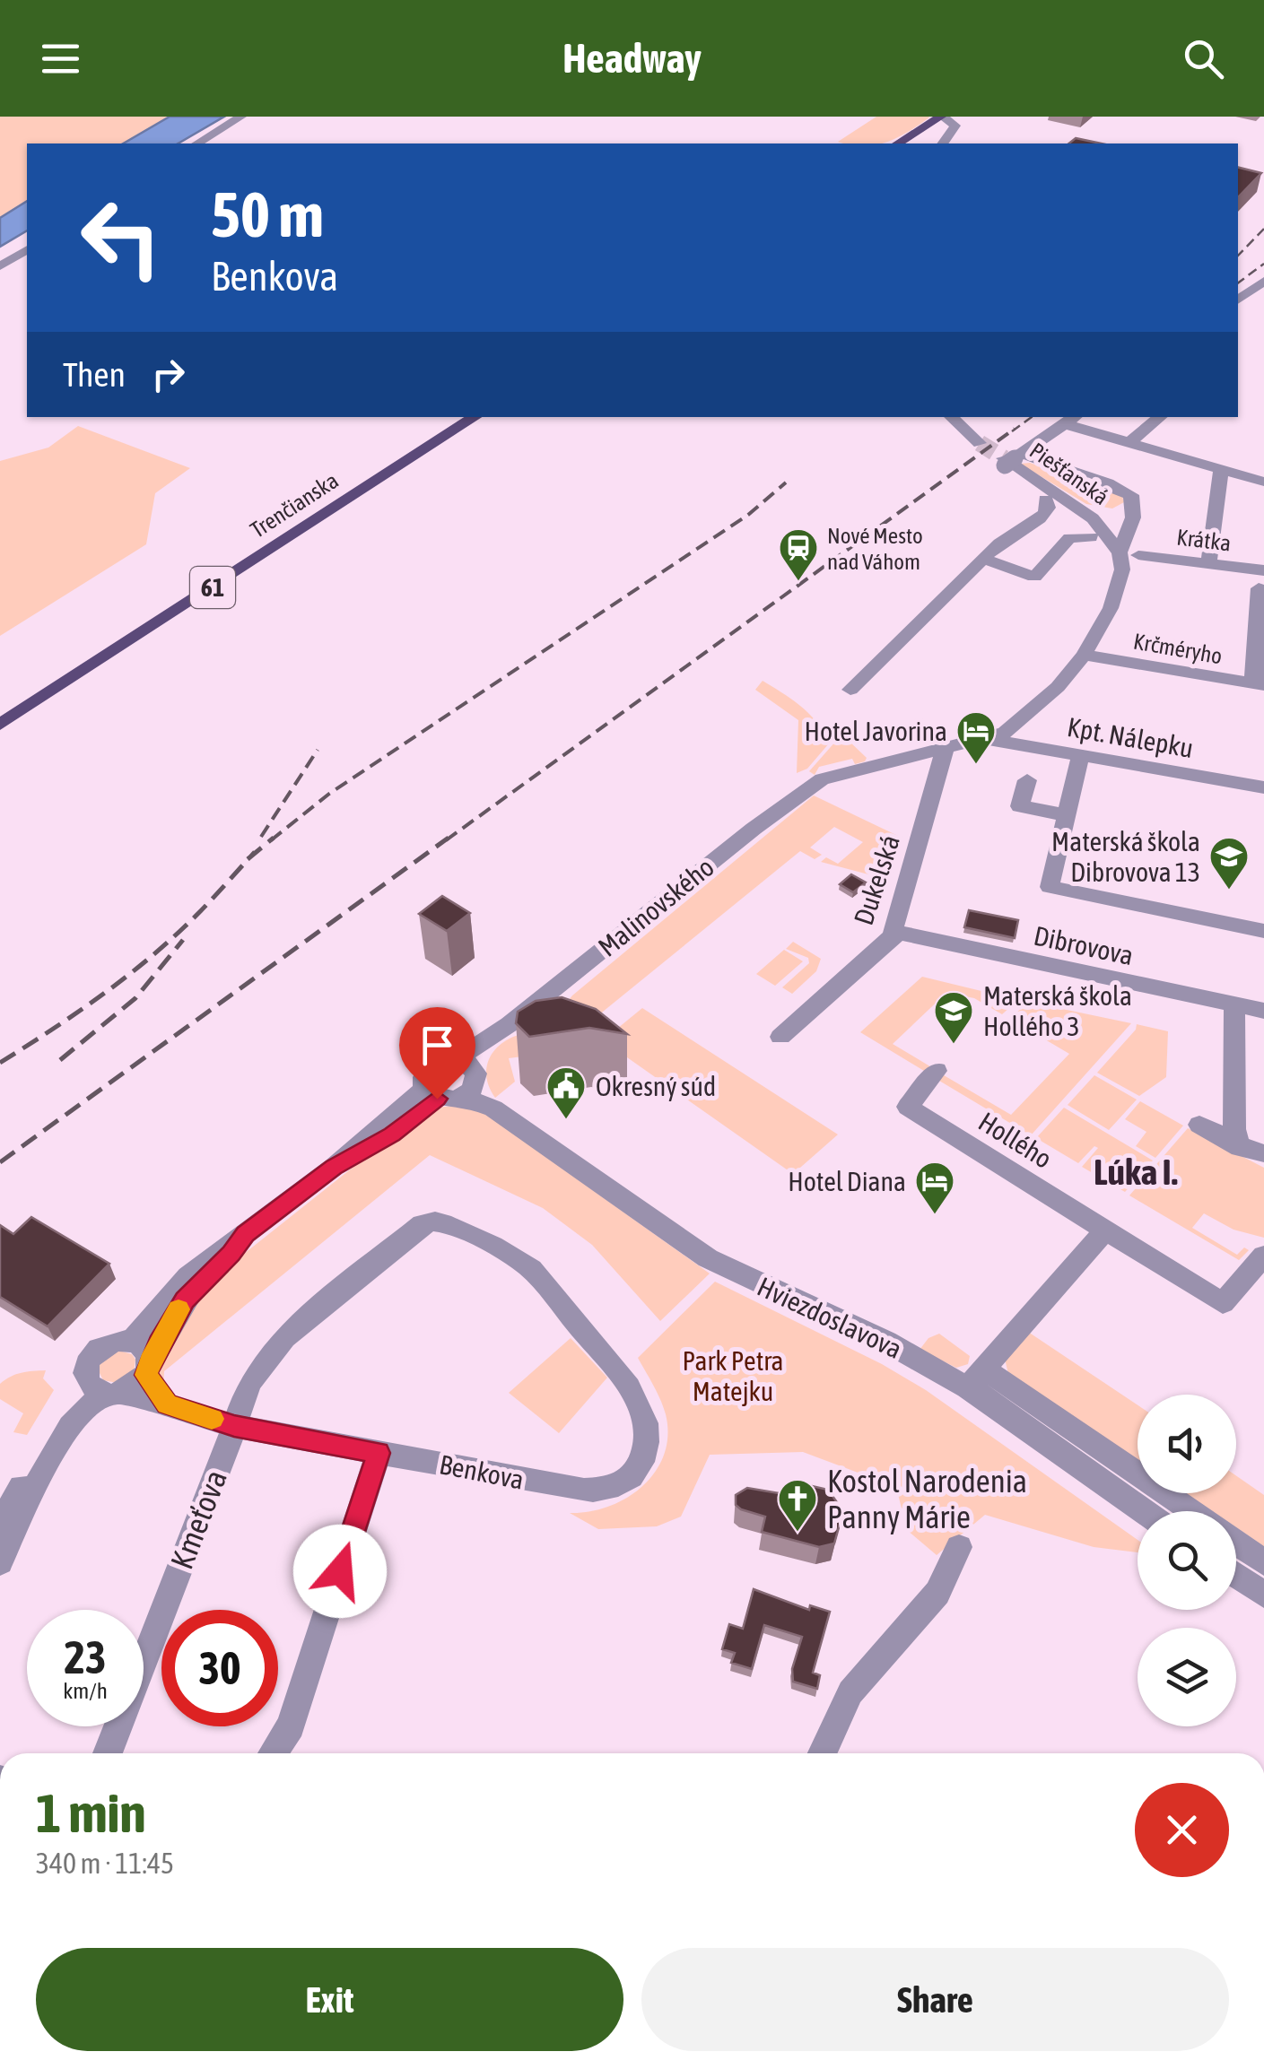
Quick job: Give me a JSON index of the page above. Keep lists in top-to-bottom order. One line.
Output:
{"streets":{"main road":["Trenčianska","61"],"street":["Piešťanská","Krátka","Krčméryho","Kpt. Nálepku","Dukelská","Malinovského","Dibrovova","Hollého","Hviezdoslavova","Benkova","Kmeťova"]},"crossings":[["Kpt. Nálepku","Dibrovova"],["Dukelská","Dibrovova"],["Malinovského","Hviezdoslavova"],["Benkova","Kmeťova"]],"districts":["Lúka I."],"parks":["Park Petra Matejku"],"places":{"station":["Nové Mesto nad Váhom"],"hotel":["Hotel Javorina","Hotel Diana"],"school or university":["Materská škola Dibrovova 13","Materská škola Hollého 3"],"public building":["Okresný súd"],"church":["Kostol Narodenia Panny Márie"]},"page":{"header":"Headway","turn":["50 m","Benkova"],"then":"Then","speed":"23 km/h","limit":"30","heading":["1 min","340 m · 11:45"],"buttons":["Exit","Share"]}}
